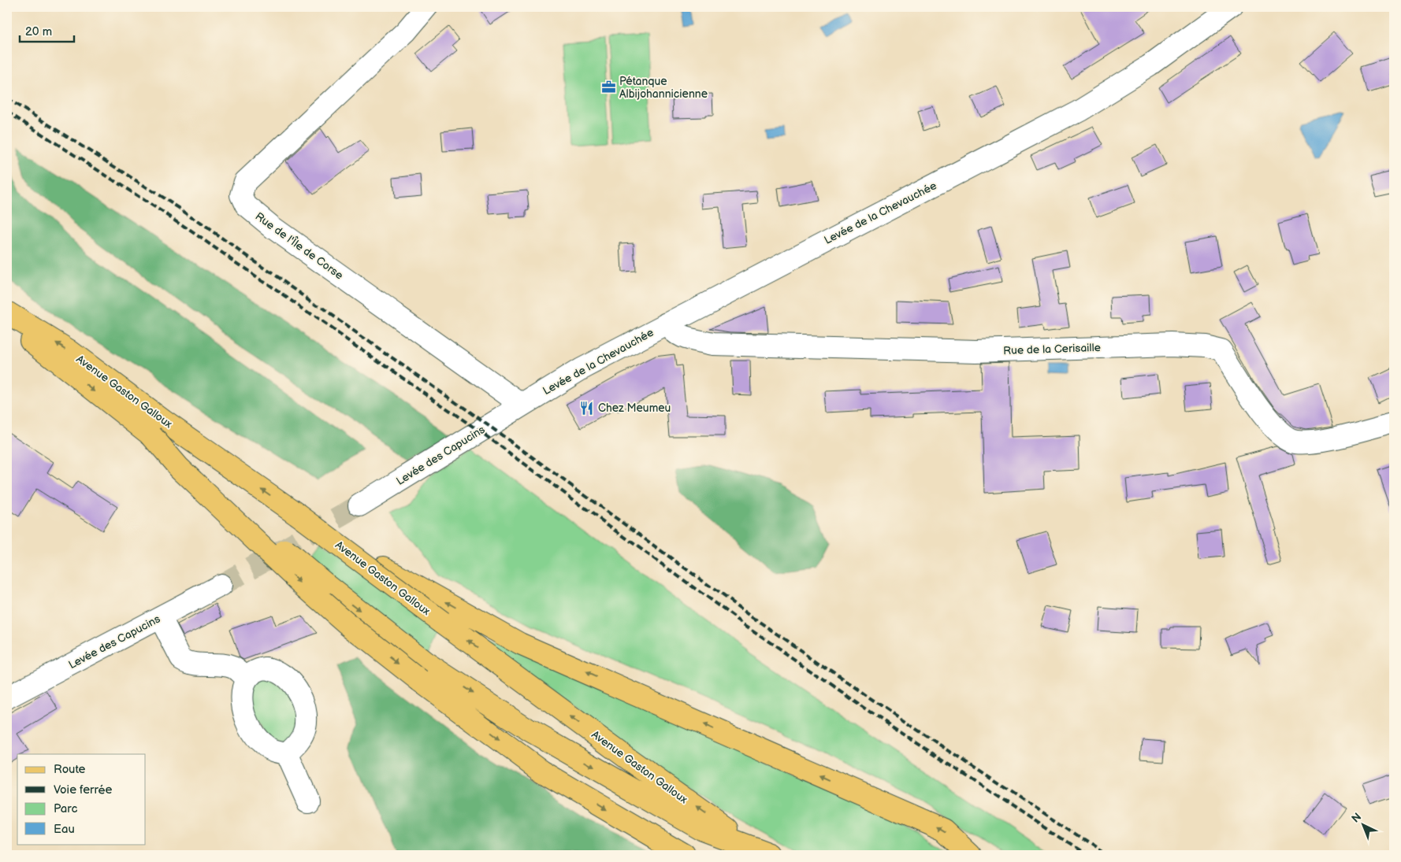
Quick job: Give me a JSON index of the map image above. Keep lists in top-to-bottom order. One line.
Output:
{"streets":{"main road":["Avenue Gaston Galloux"],"street":["Levée de la Chevauchée","Rue de l'Île de Corse","Rue de la Cerisaille","Levée des Capucins"]},"crossings":[["Levée de la Chevauchée","Rue de l'Île de Corse"],["Levée de la Chevauchée","Rue de la Cerisaille"],["Levée de la Chevauchée","Levée des Capucins"],["Rue de l'Île de Corse","Levée des Capucins"]],"places":{"office":["Pétanque Albijohannicienne"],"restaurant":["Chez Meumeu"]},"legend":["Route","Voie ferrée","Parc","Eau"],"scale_bar":"20 m","north":"top left"}
